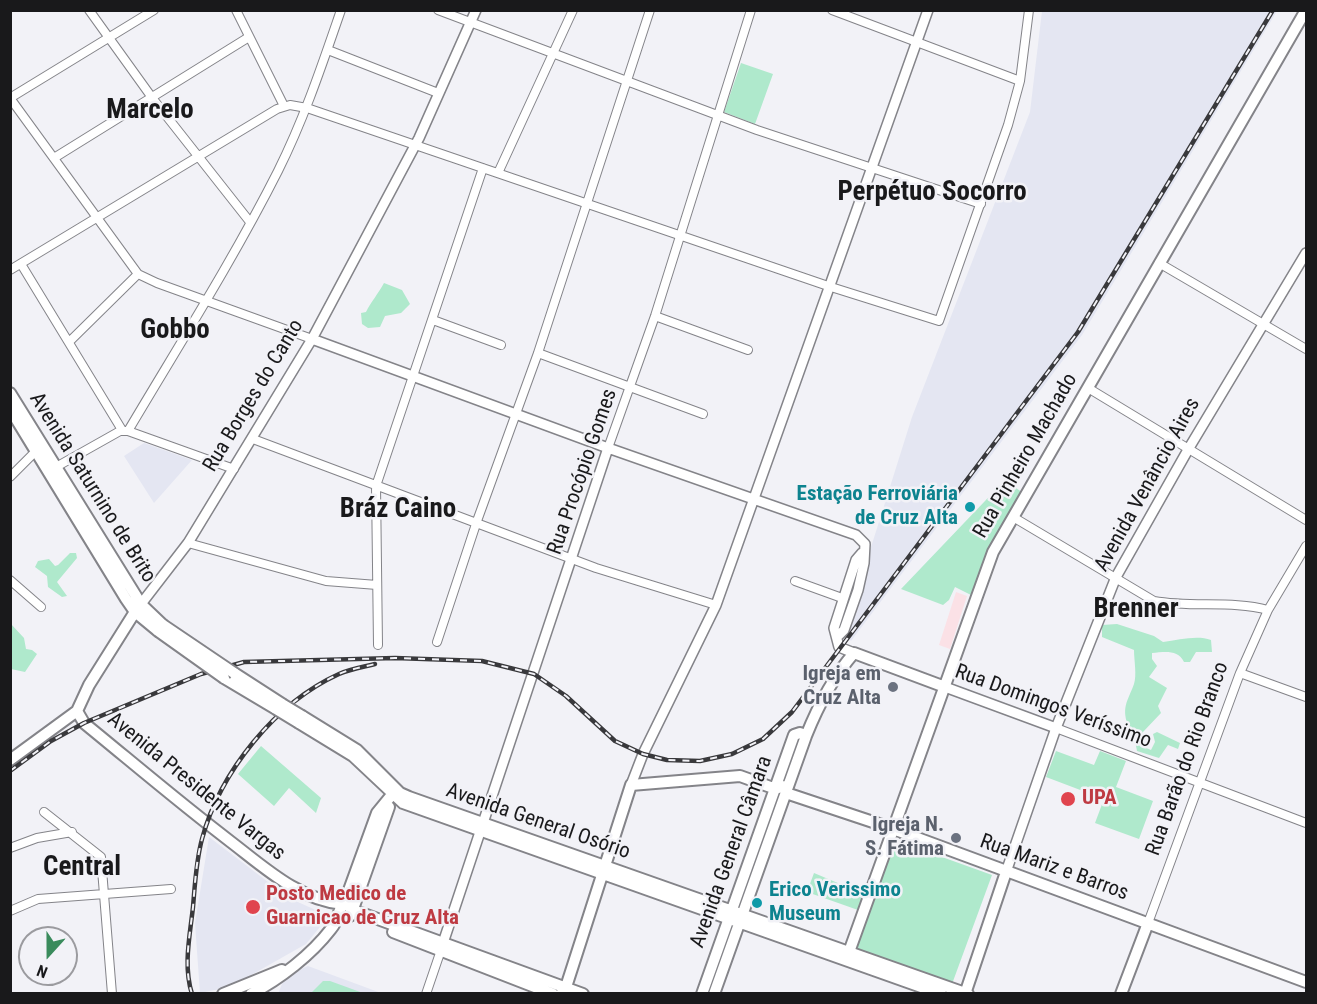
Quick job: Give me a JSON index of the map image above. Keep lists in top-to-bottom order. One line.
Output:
{"streets":{"main road":["Rua Borges do Canto","Rua Pinheiro Machado","Avenida Venâncio Aires","Avenida Saturnino de Brito","Rua Domingos Veríssimo","Rua Barão do Rio Branco","Avenida Presidente Vargas","Avenida General Osório","Avenida General Câmara","Rua Mariz e Barros"],"street":["Rua Procópio Gomes"]},"crossings":[["Rua Borges do Canto","Avenida Saturnino de Brito"],["Rua Borges do Canto","Avenida Presidente Vargas"],["Rua Borges do Canto","Avenida General Osório"],["Rua Pinheiro Machado","Rua Domingos Veríssimo"],["Rua Pinheiro Machado","Avenida General Osório"],["Rua Pinheiro Machado","Rua Mariz e Barros"],["Rua Procópio Gomes","Avenida Presidente Vargas"],["Rua Procópio Gomes","Avenida General Osório"],["Avenida Venâncio Aires","Rua Domingos Veríssimo"],["Avenida Venâncio Aires","Avenida General Osório"],["Avenida Venâncio Aires","Rua Mariz e Barros"],["Avenida Saturnino de Brito","Avenida General Osório"],["Rua Domingos Veríssimo","Rua Barão do Rio Branco"],["Rua Domingos Veríssimo","Avenida General Câmara"],["Rua Barão do Rio Branco","Rua Mariz e Barros"],["Avenida General Osório","Avenida General Câmara"],["Avenida General Câmara","Rua Mariz e Barros"]],"districts":["Marcelo","Perpétuo Socorro","Gobbo","Bráz Caino","Brenner","Central"],"places":["Estação Ferroviária de Cruz Alta","Igreja em Cruz Alta","UPA","Igreja N. S. Fátima","Erico Verissimo Museum","Posto Medico de Guarnicao de Cruz Alta"],"north":"bottom"}
